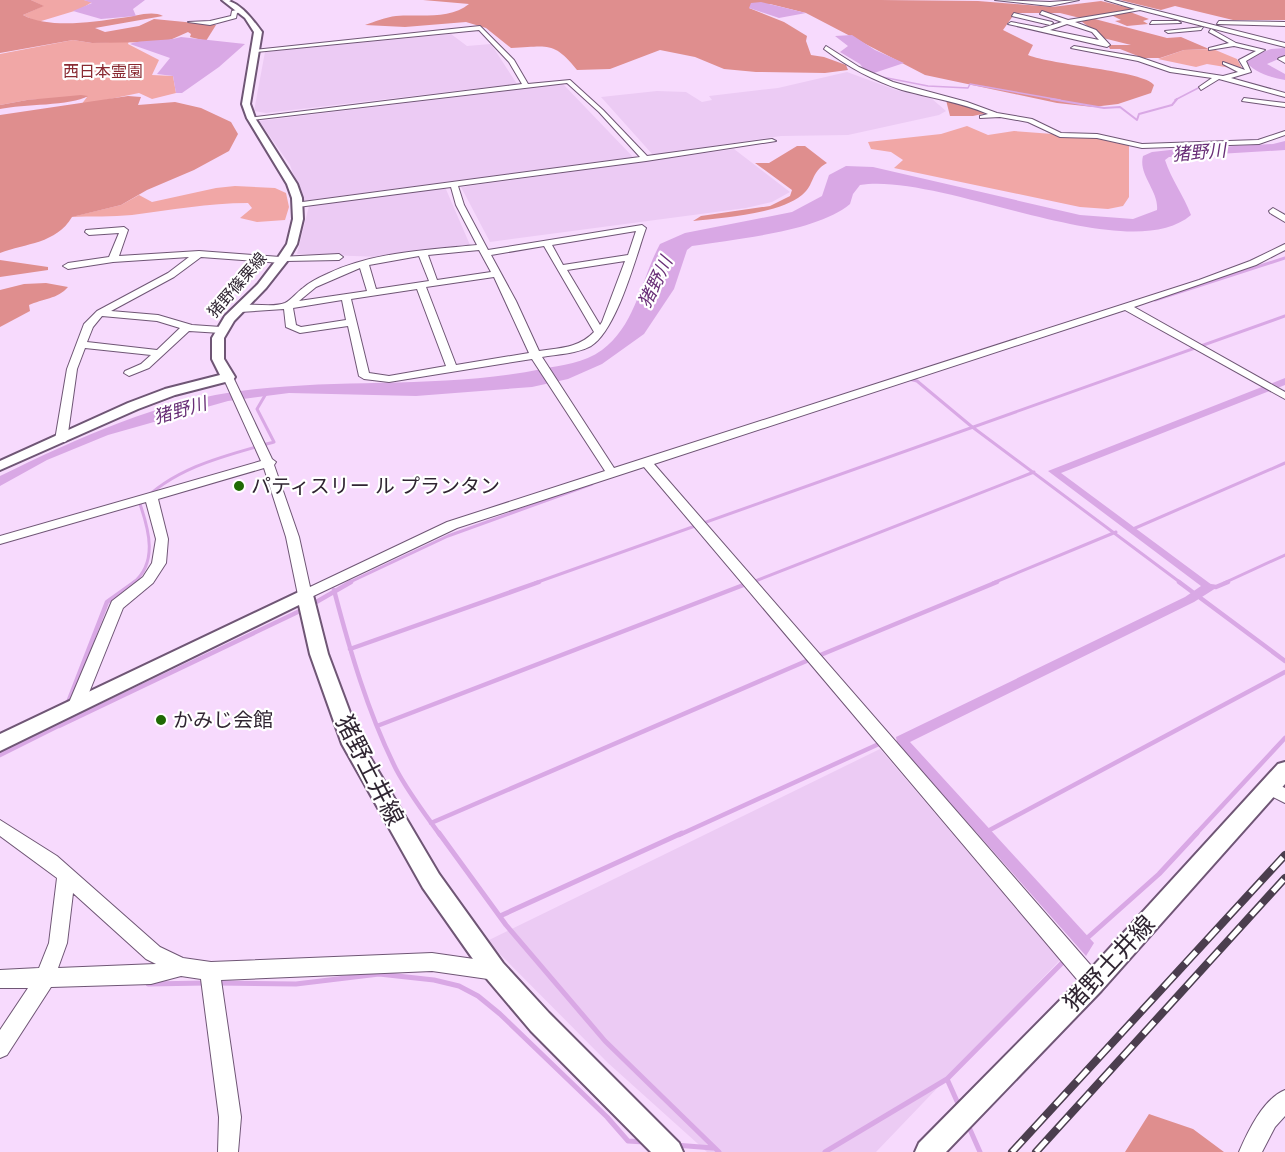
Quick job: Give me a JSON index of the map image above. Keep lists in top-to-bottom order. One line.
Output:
{"streets":{"main road":["猪野篠栗線","猪野土井線"]},"water":["猪野川"],"parks":["西日本霊園"],"places":["パティスリー ル プランタン","かみじ会館"]}
